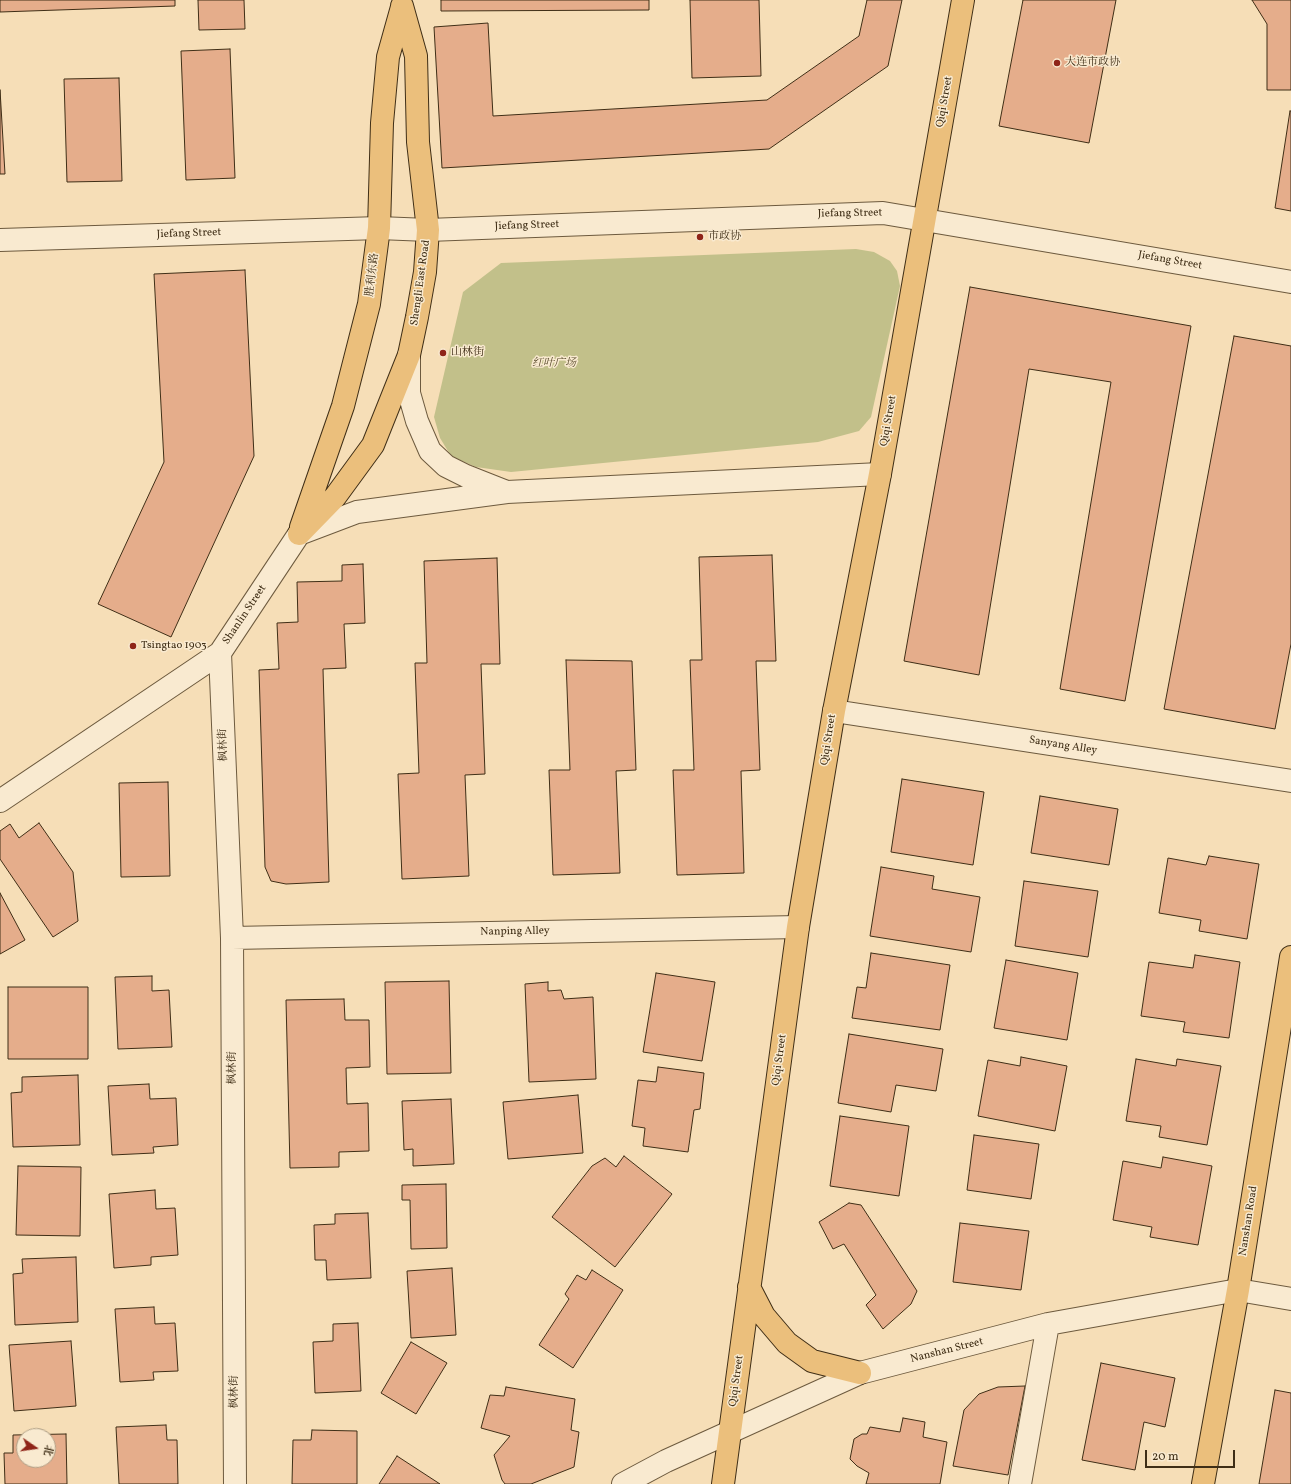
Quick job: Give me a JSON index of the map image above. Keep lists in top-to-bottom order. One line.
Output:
{"streets":{"main road":["Qiqi Street","胜利东路","Shengli East Road","Nanshan Road"],"street":["Jiefang Street","Shanlin Street","枫林街","Sanyang Alley","Nanping Alley","Nanshan Street"]},"crossings":[["Qiqi Street","Jiefang Street"],["Qiqi Street","Sanyang Alley"],["Qiqi Street","Nanping Alley"],["Qiqi Street","Nanshan Street"],["Jiefang Street","胜利东路"],["Jiefang Street","Shengli East Road"],["胜利东路","Shengli East Road"],["胜利东路","Shanlin Street"],["Shengli East Road","Shanlin Street"],["Shanlin Street","枫林街"],["枫林街","Nanping Alley"],["Nanshan Road","Nanshan Street"]],"parks":["红叶广场"],"places":["大连市政协","市政协","山林街","Tsingtao 1903"],"scale_bar":"20 m","north":"right"}
